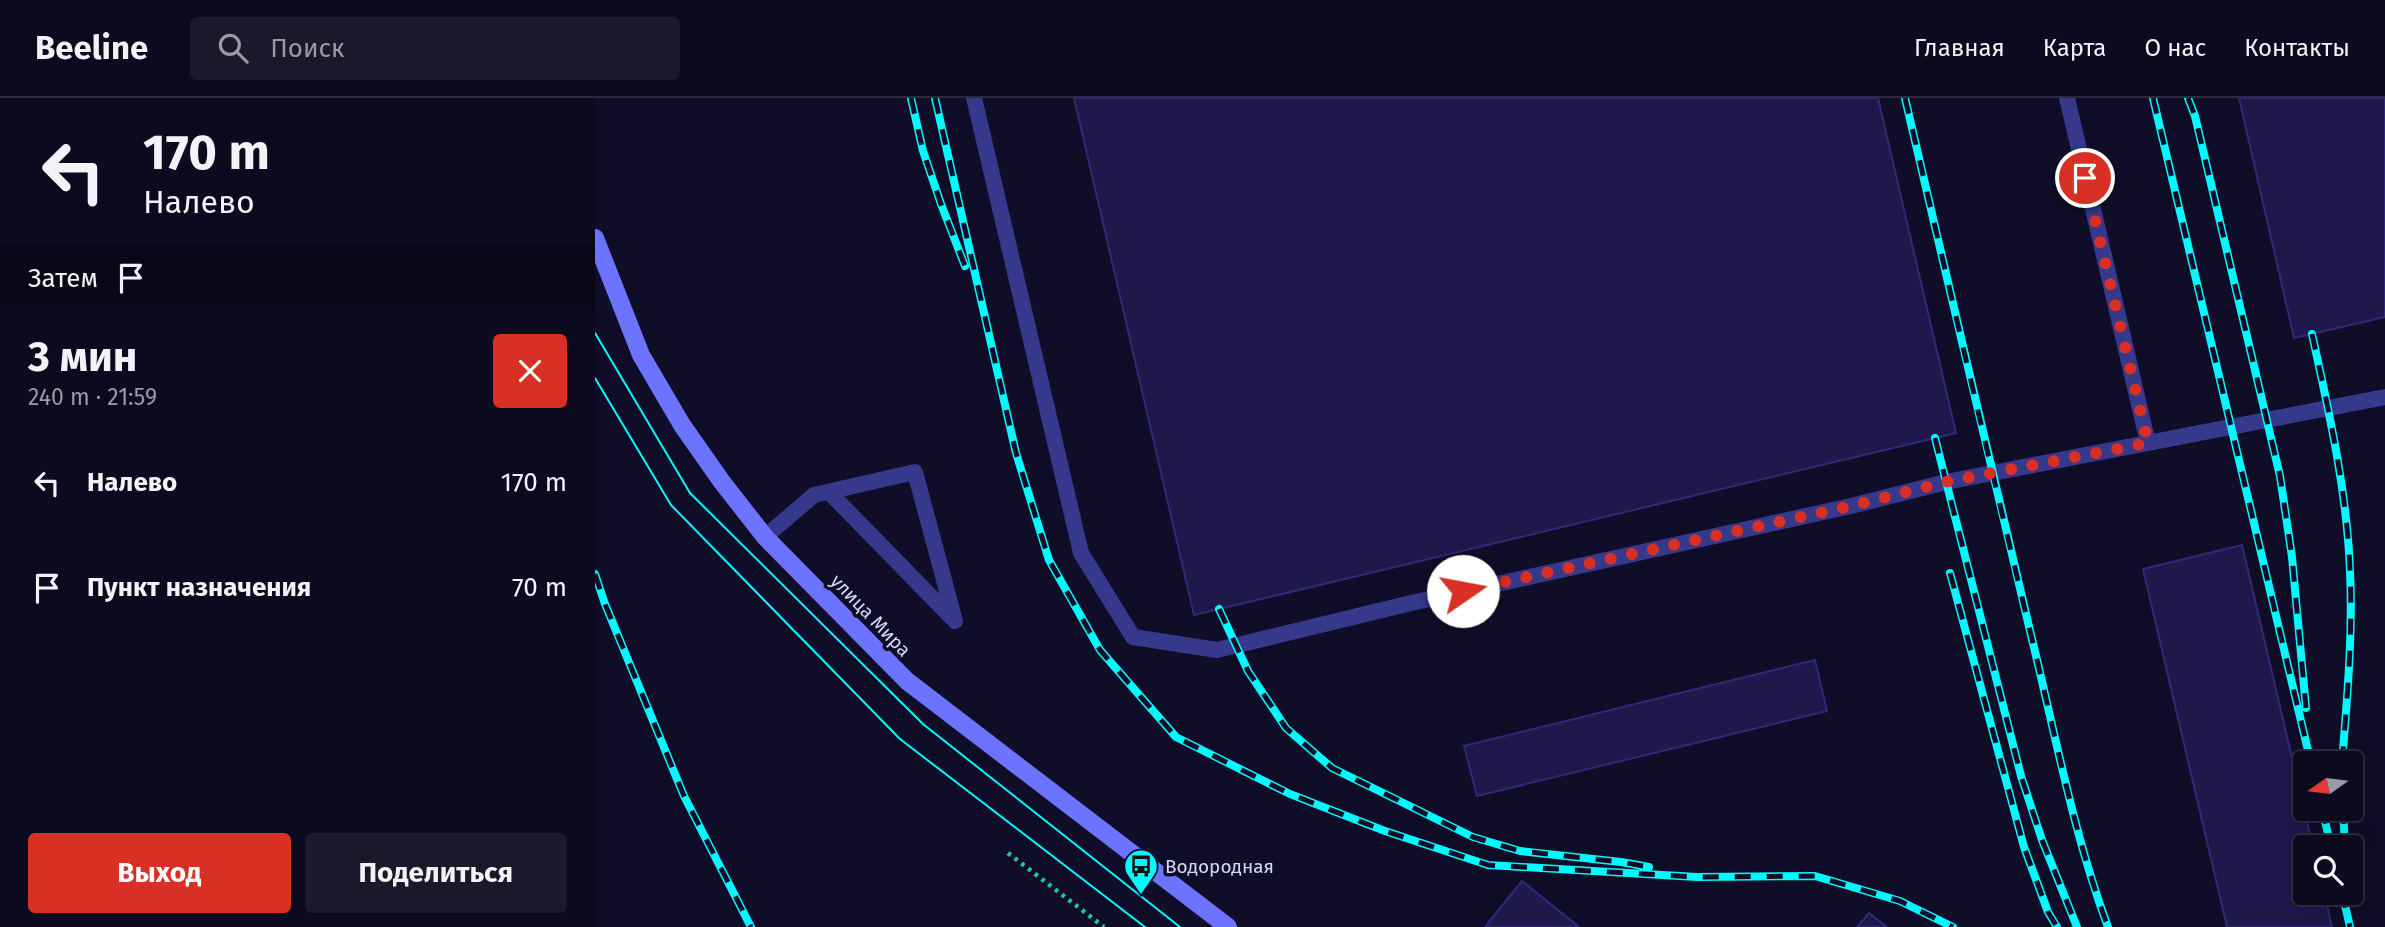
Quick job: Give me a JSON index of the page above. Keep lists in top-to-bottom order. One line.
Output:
{"streets":{"main road":["улица Мира"]},"places":{"bus stop":["Водородная"]},"north":"left","page":{"header":"Beeline","search":"Поиск","nav":["Главная","Карта","О нас","Контакты"],"turn":["170 m","Налево"],"then":"Затем","heading":["3 мин","240 m · 21:59"],"list":[{"name":"Налево","value":"170 m"},{"name":"Пункт назначения","value":"70 m"}],"buttons":["Выход","Поделиться"]}}
